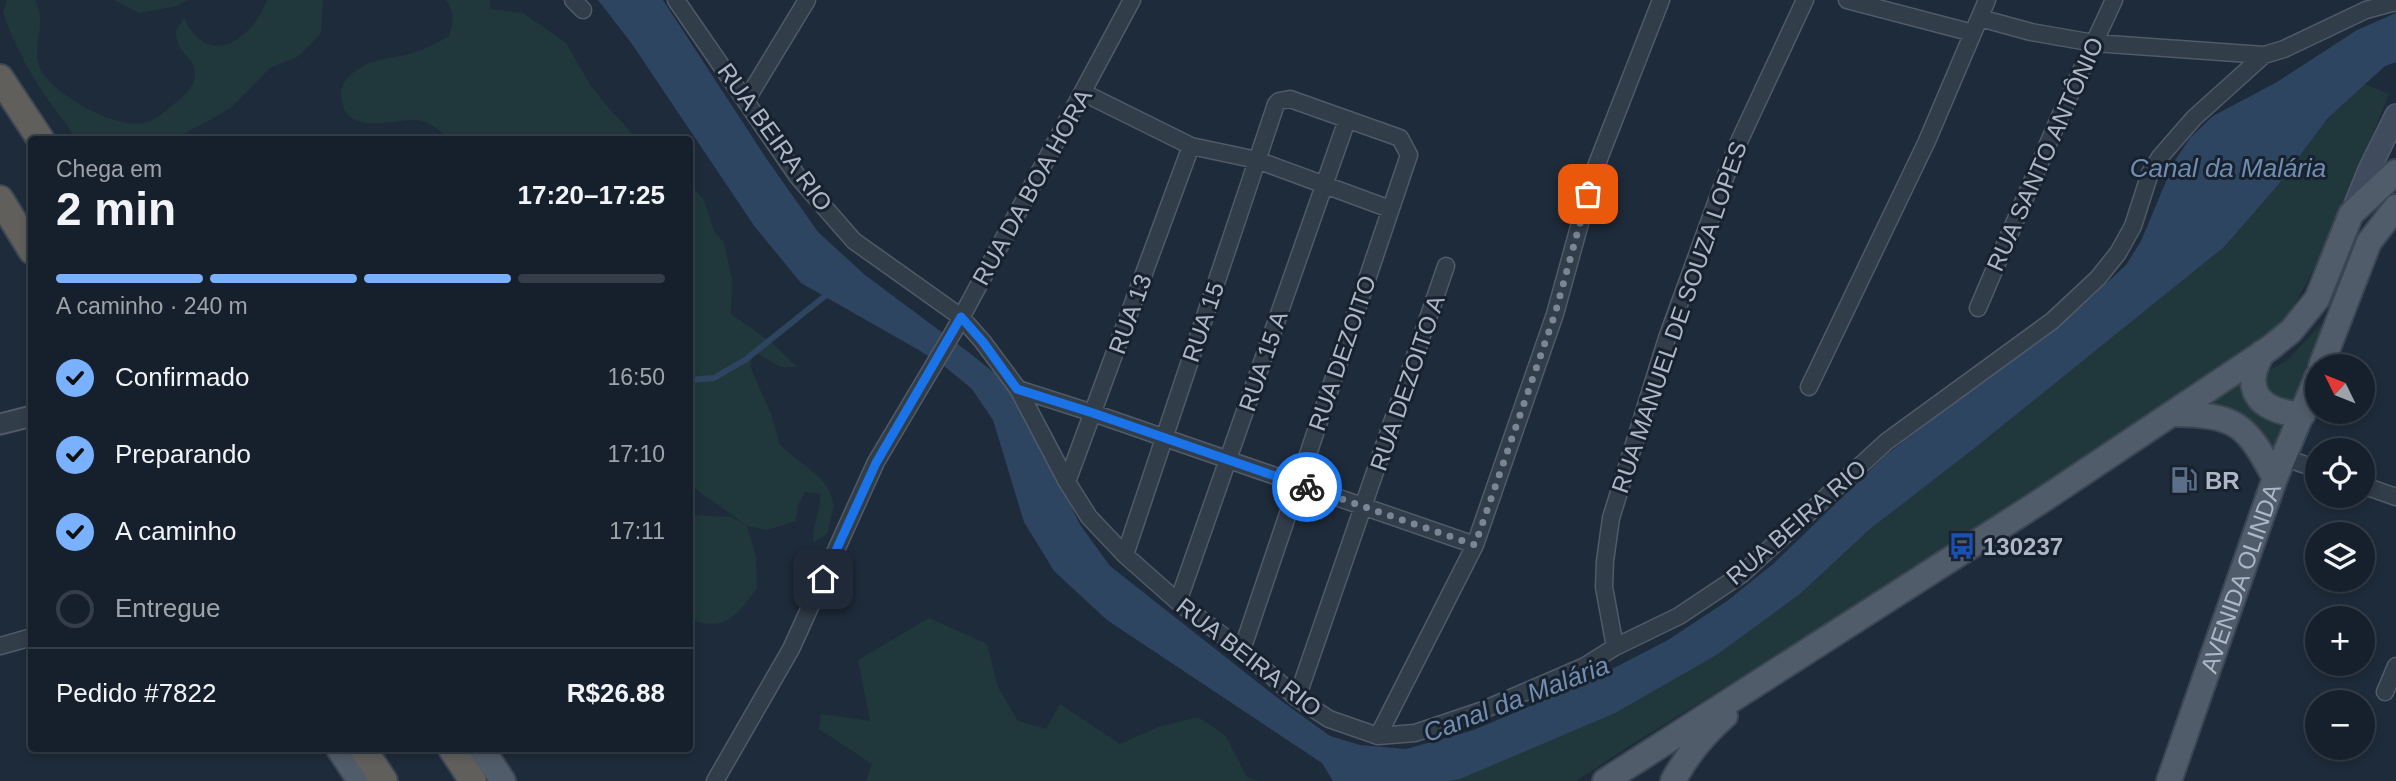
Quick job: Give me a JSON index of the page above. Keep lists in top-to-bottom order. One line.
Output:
{"streets":{"main road":["AVENIDA OLINDA"],"street":["RUA BEIRA RIO","RUA SANTO ANTÔNIO","RUA DA BOA HORA","RUA 13","RUA MANUEL DE SOUZA LOPES","RUA 15","RUA DEZOITO","RUA 15 A","RUA DEZOITO A"]},"crossings":[["RUA BEIRA RIO","RUA DA BOA HORA"],["RUA BEIRA RIO","RUA 13"],["RUA BEIRA RIO","RUA MANUEL DE SOUZA LOPES"],["RUA BEIRA RIO","RUA 15"],["RUA BEIRA RIO","RUA DEZOITO"],["RUA BEIRA RIO","RUA 15 A"],["RUA BEIRA RIO","RUA DEZOITO A"],["RUA 15","RUA DEZOITO"],["RUA 15","RUA 15 A"],["RUA DEZOITO","RUA 15 A"]],"water":["Canal da Malária"],"places":{"fuel station":["BR"],"bus stop":["130237"]},"north":"top left","page":{"heading":["2 min","Chega em","17:20–17:25"],"panel":["Pedido #7822","R$26.88"],"bar":"A caminho · 240 m","list":[["Confirmado","16:50"],["Preparando","17:10"],["A caminho","17:11"],"Entregue"],"map_buttons":["+","−"]}}
